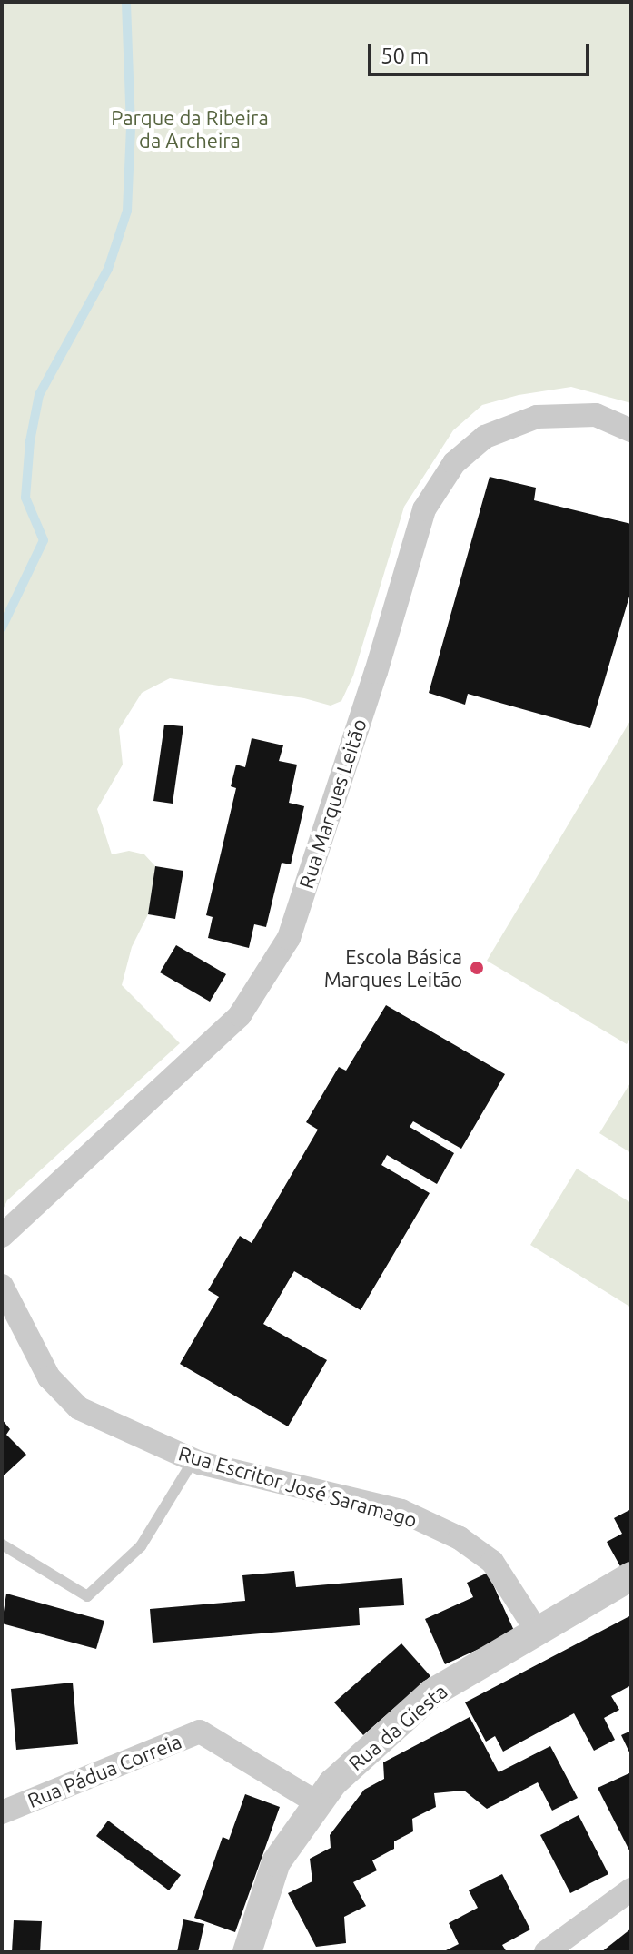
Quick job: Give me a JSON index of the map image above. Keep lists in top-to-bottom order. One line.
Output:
{"streets":{"street":["Rua Marques Leitão","Rua Escritor José Saramago","Rua da Giesta","Rua Pádua Correia"]},"crossings":[["Rua Escritor José Saramago","Rua da Giesta"],["Rua da Giesta","Rua Pádua Correia"]],"parks":["Parque da Ribeira da Archeira"],"places":["Escola Básica Marques Leitão"],"scale_bar":"50 m"}
